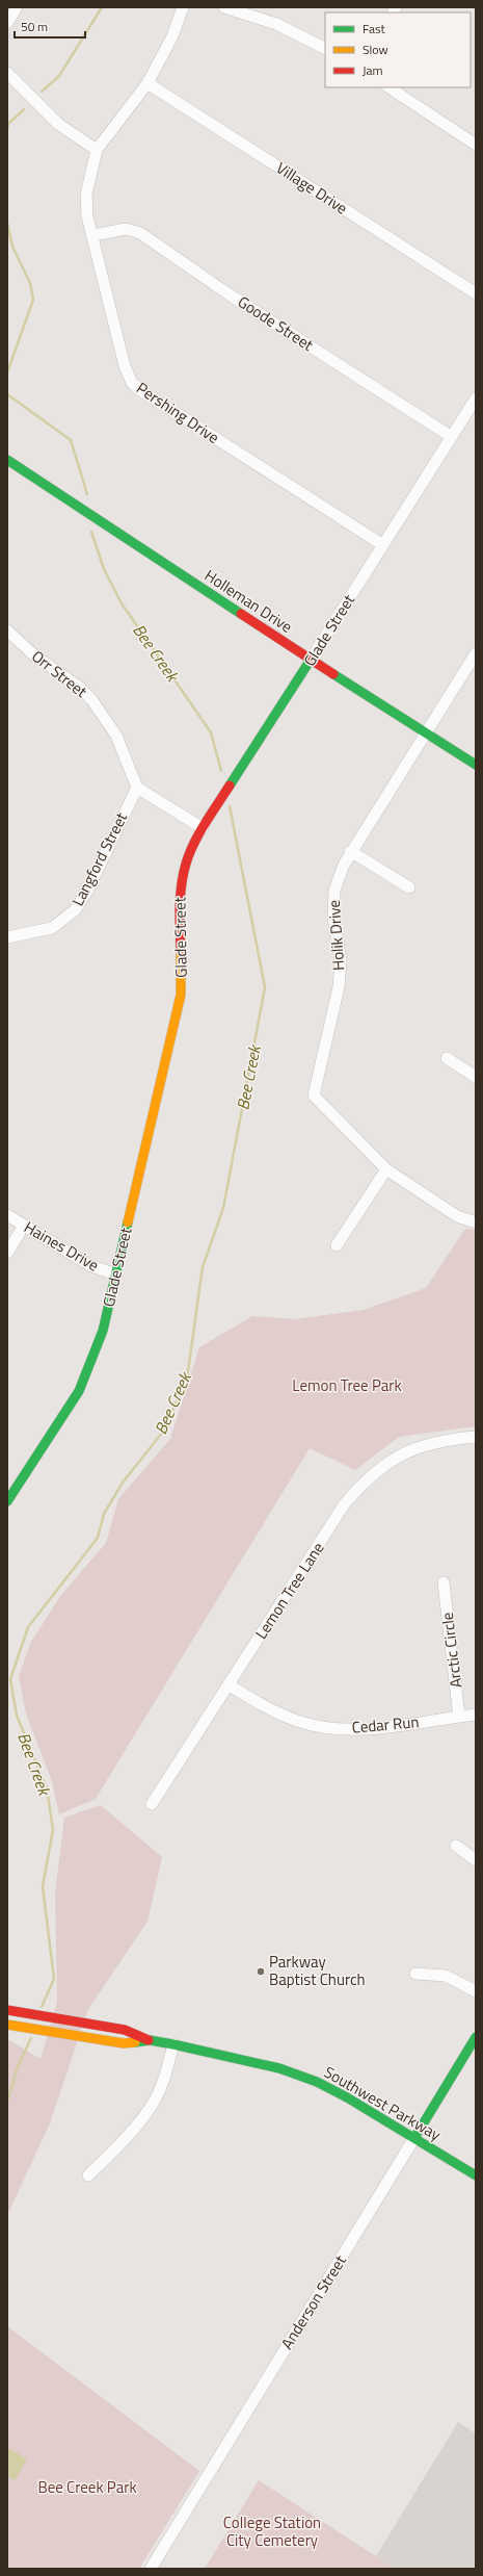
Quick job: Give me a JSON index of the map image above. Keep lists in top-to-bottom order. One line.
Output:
{"streets":{"street":["Village Drive","Goode Street","Pershing Drive","Holleman Drive","Glade Street","Orr Street","Langford Street","Holik Drive","Haines Drive","Lemon Tree Lane","Arctic Circle","Cedar Run","Southwest Parkway","Anderson Street"]},"crossings":[["Goode Street","Pershing Drive"],["Goode Street","Glade Street"],["Pershing Drive","Glade Street"],["Holleman Drive","Glade Street"],["Holleman Drive","Holik Drive"],["Glade Street","Haines Drive"],["Orr Street","Langford Street"],["Lemon Tree Lane","Cedar Run"],["Arctic Circle","Cedar Run"],["Southwest Parkway","Anderson Street"]],"water":["Bee Creek"],"parks":["Lemon Tree Park","Bee Creek Park","College Station City Cemetery"],"places":["Parkway Baptist Church"],"legend":["Fast","Slow","Jam"],"scale_bar":"50 m"}
